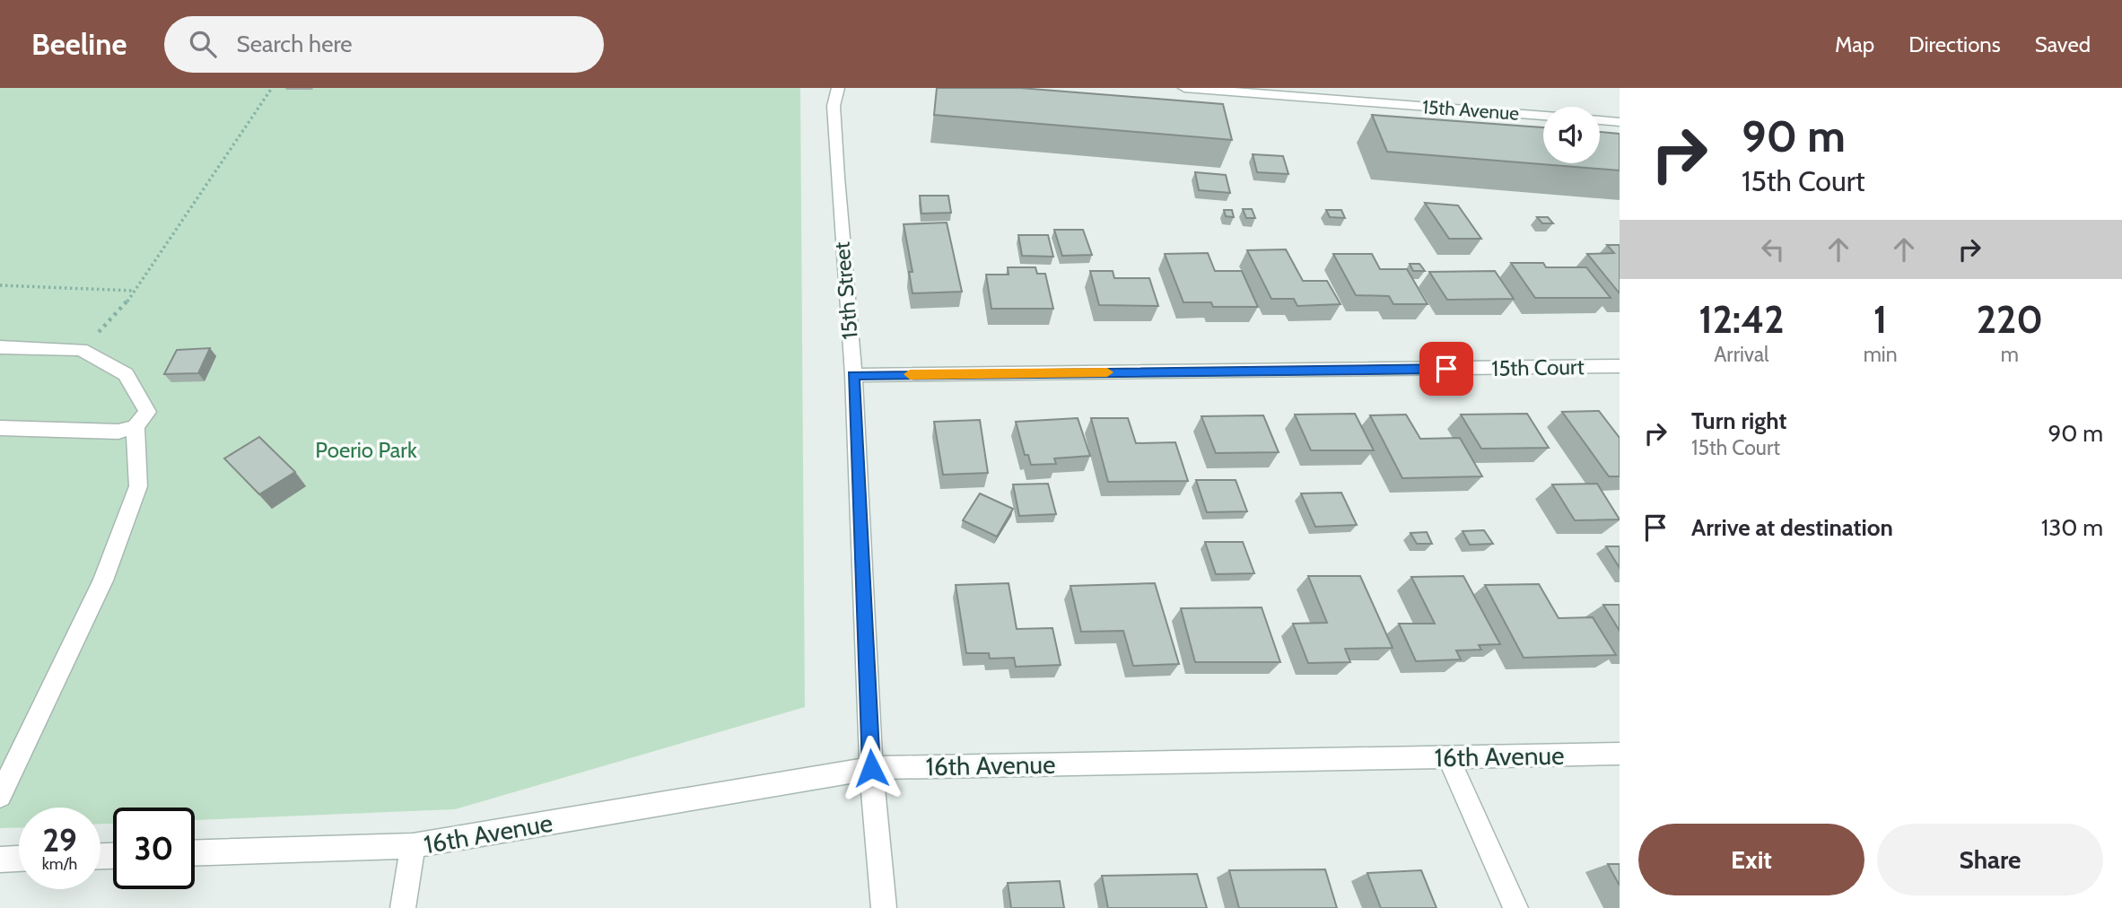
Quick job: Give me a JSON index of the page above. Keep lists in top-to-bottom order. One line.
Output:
{"streets":{"street":["15th Avenue","15th Street","15th Court","16th Avenue"]},"crossings":[["15th Street","15th Court"],["15th Street","16th Avenue"]],"parks":["Poerio Park"],"page":{"header":"Beeline","search":"Search here","nav":["Map","Directions","Saved"],"turn":["90 m","15th Court"],"eta":["12:42","Arrival","1","min","220","m"],"list":[{"name":"Turn right","note":"15th Court","value":"90 m"},{"name":"Arrive at destination","value":"130 m"}],"speed":"29 km/h","limit":"30","buttons":["Exit","Share"]}}
